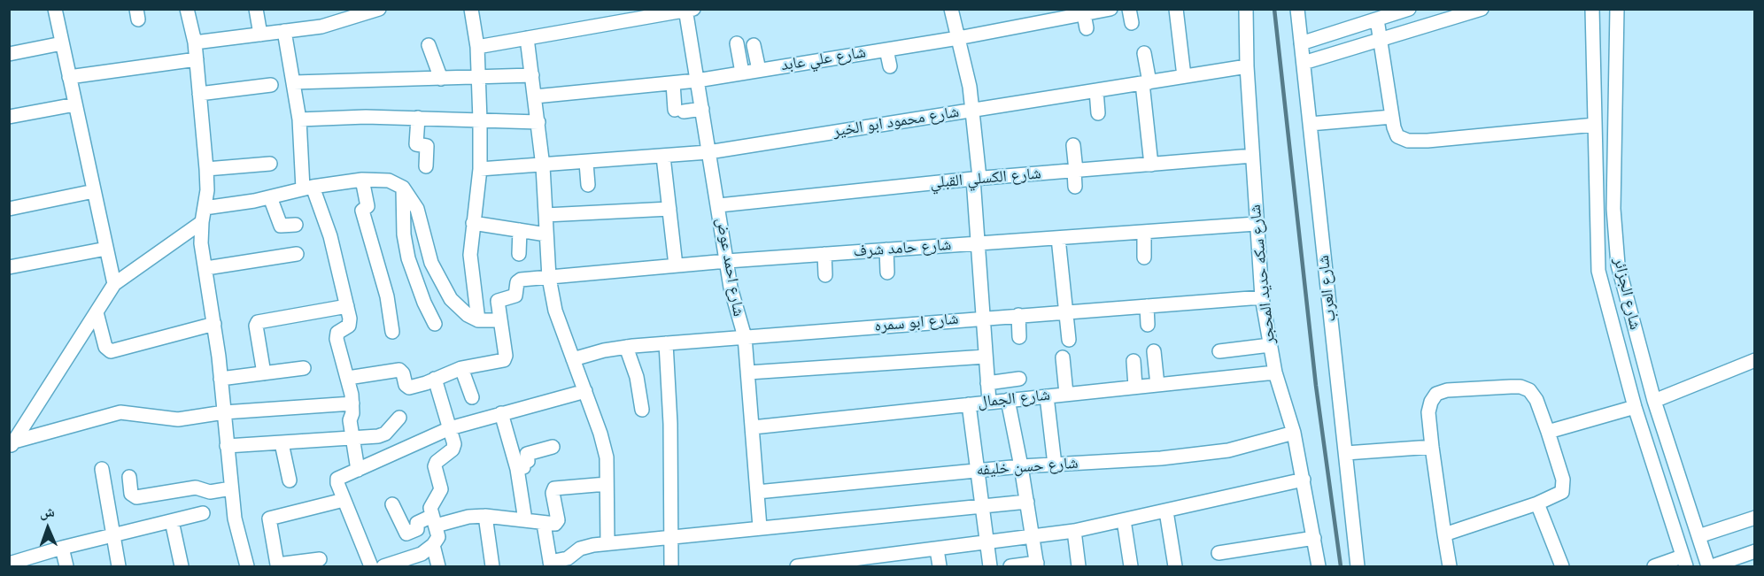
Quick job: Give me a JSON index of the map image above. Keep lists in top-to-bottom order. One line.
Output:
{"streets":{"street":["شارع علي عابد","شارع محمود ابو الخير","شارع الكسلي القبلي","شارع حامد شرف","شارع احمد عوض","شارع سكه حديد المحجر","شارع العرب","شارع الجزائر","شارع ابو سمره","شارع الجمال","شارع حسن خليفه"]},"crossings":[["شارع علي عابد","شارع احمد عوض"],["شارع محمود ابو الخير","شارع احمد عوض"],["شارع محمود ابو الخير","شارع سكه حديد المحجر"],["شارع الكسلي القبلي","شارع احمد عوض"],["شارع الكسلي القبلي","شارع سكه حديد المحجر"],["شارع حامد شرف","شارع احمد عوض"],["شارع حامد شرف","شارع سكه حديد المحجر"],["شارع احمد عوض","شارع ابو سمره"],["شارع احمد عوض","شارع الجمال"],["شارع احمد عوض","شارع حسن خليفه"],["شارع سكه حديد المحجر","شارع ابو سمره"],["شارع سكه حديد المحجر","شارع الجمال"],["شارع سكه حديد المحجر","شارع حسن خليفه"]],"north":"top"}
